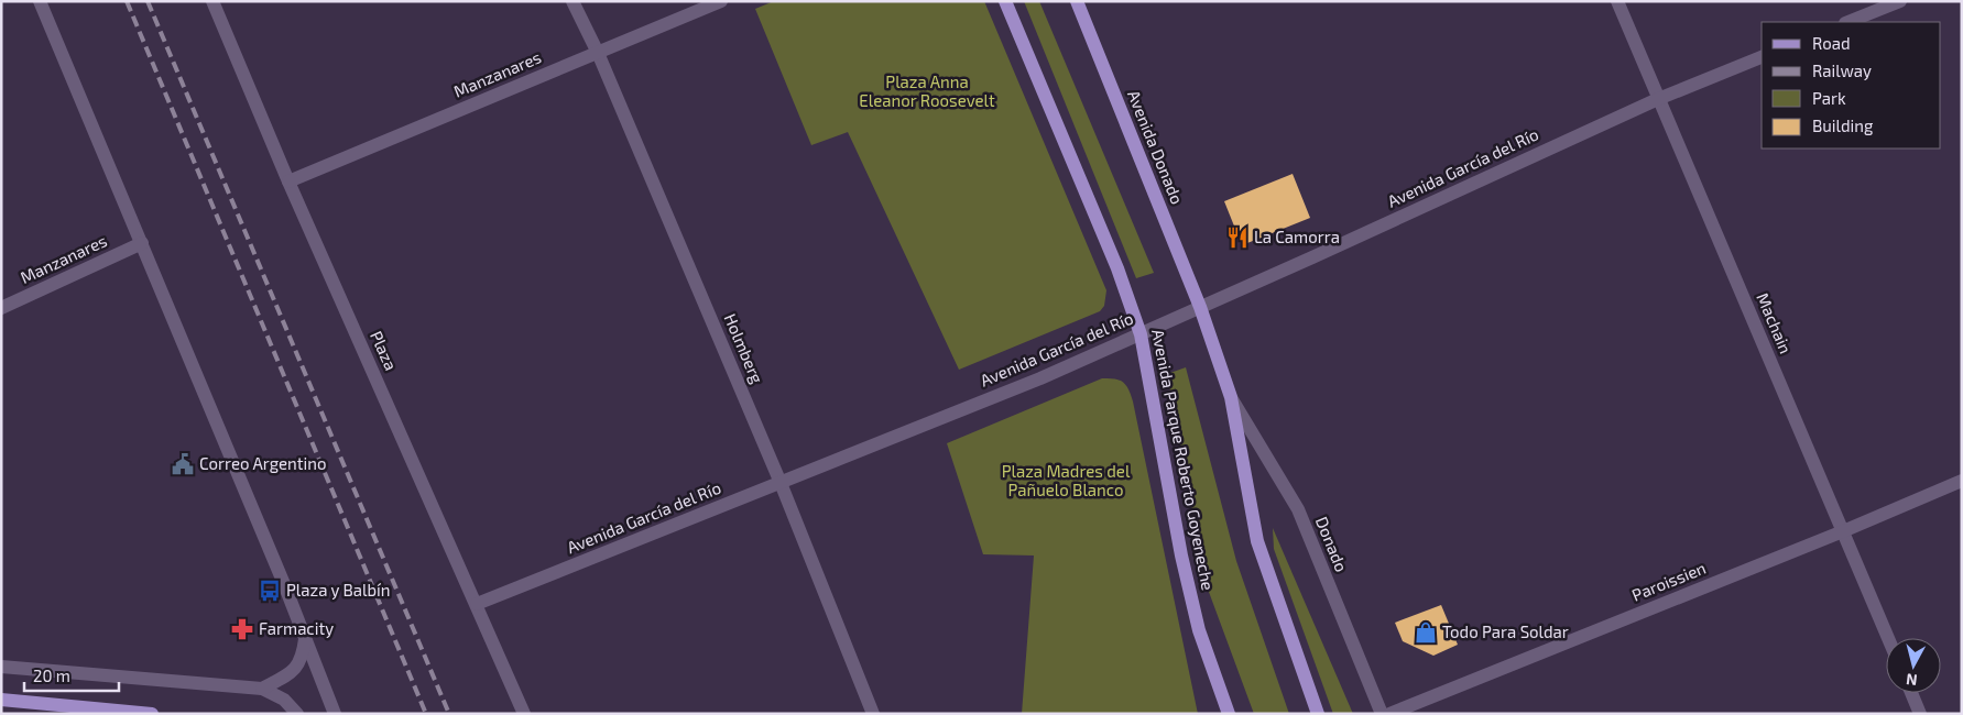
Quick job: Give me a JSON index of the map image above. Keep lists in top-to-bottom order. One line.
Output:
{"streets":{"main road":["Avenida Donado","Avenida Parque Roberto Goyeneche"],"street":["Manzanares","Avenida García del Río","Machain","Holmberg","Plaza","Donado","Paroissien"]},"crossings":[["Manzanares","Holmberg"],["Manzanares","Plaza"],["Avenida Donado","Avenida García del Río"],["Avenida García del Río","Machain"],["Avenida García del Río","Holmberg"],["Avenida García del Río","Plaza"],["Avenida García del Río","Avenida Parque Roberto Goyeneche"],["Machain","Paroissien"]],"parks":["Plaza Anna Eleanor Roosevelt","Plaza Madres del Pañuelo Blanco"],"places":{"restaurant":["La Camorra"],"public building":["Correo Argentino"],"bus stop":["Plaza y Balbín"],"pharmacy":["Farmacity"],"shop":["Todo Para Soldar"]},"legend":["Road","Railway","Park","Building"],"scale_bar":"20 m","north":"bottom"}
